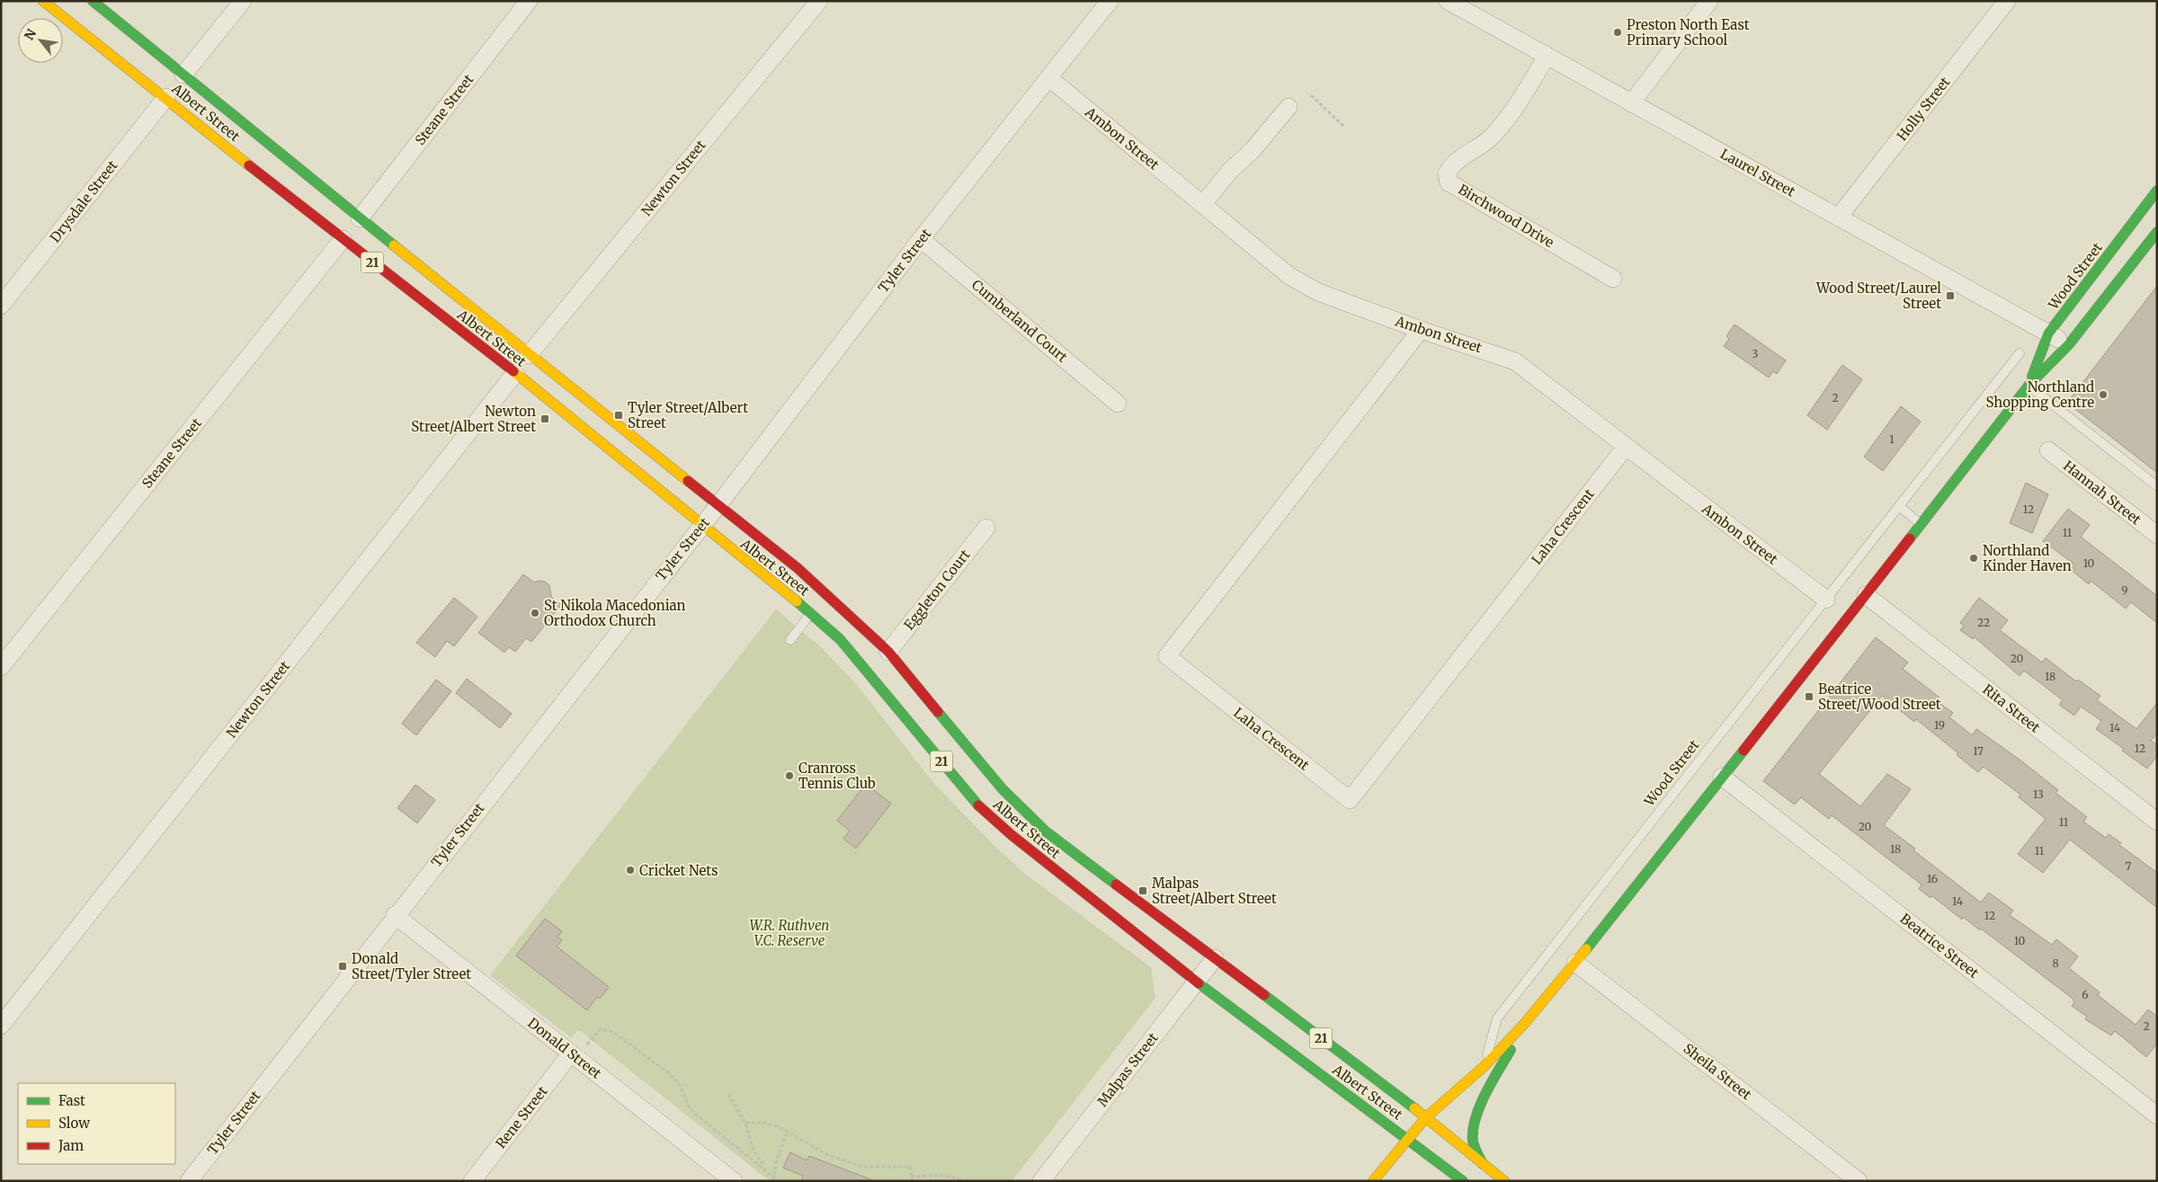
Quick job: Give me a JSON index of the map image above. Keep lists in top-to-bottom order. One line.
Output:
{"streets":{"main road":["Albert Street","21","Wood Street"],"street":["Holly Street","Steane Street","Ambon Street","Laurel Street","Newton Street","Drysdale Street","Birchwood Drive","Tyler Street","Cumberland Court","Hannah Street","Laha Crescent","Eggleton Court","Rita Street","Beatrice Street","Donald Street","Malpas Street","Sheila Street","Rene Street"]},"crossings":[["Holly Street","Laurel Street"],["Steane Street","Albert Street"],["Albert Street","Newton Street"],["Albert Street","Drysdale Street"],["Albert Street","Tyler Street"],["Albert Street","Wood Street"],["Albert Street","Eggleton Court"],["Albert Street","Malpas Street"],["Ambon Street","Tyler Street"],["Ambon Street","Wood Street"],["Ambon Street","Laha Crescent"],["Laurel Street","Birchwood Drive"],["Laurel Street","Wood Street"],["Tyler Street","Cumberland Court"],["Tyler Street","Donald Street"],["Wood Street","Rita Street"],["Wood Street","Beatrice Street"],["Wood Street","Sheila Street"],["Donald Street","Rene Street"]],"parks":["W.R. Ruthven V.C. Reserve"],"places":{"other":["Preston North East Primary School","Northland Shopping Centre","Northland Kinder Haven","St Nikola Macedonian Orthodox Church","Cranross Tennis Club","Cricket Nets"],"transit":["Wood Street/Laurel Street","Tyler Street/Albert Street","Newton Street/Albert Street","Beatrice Street/Wood Street","Malpas Street/Albert Street","Donald Street/Tyler Street"]},"house_numbers":["3","2","1","12","11","10","9","22","20","18","19","14","12","17","13","11","20","18","11","7","16","14","12","10","8","6","2"],"legend":["Fast","Slow","Jam"],"north":"top left"}
